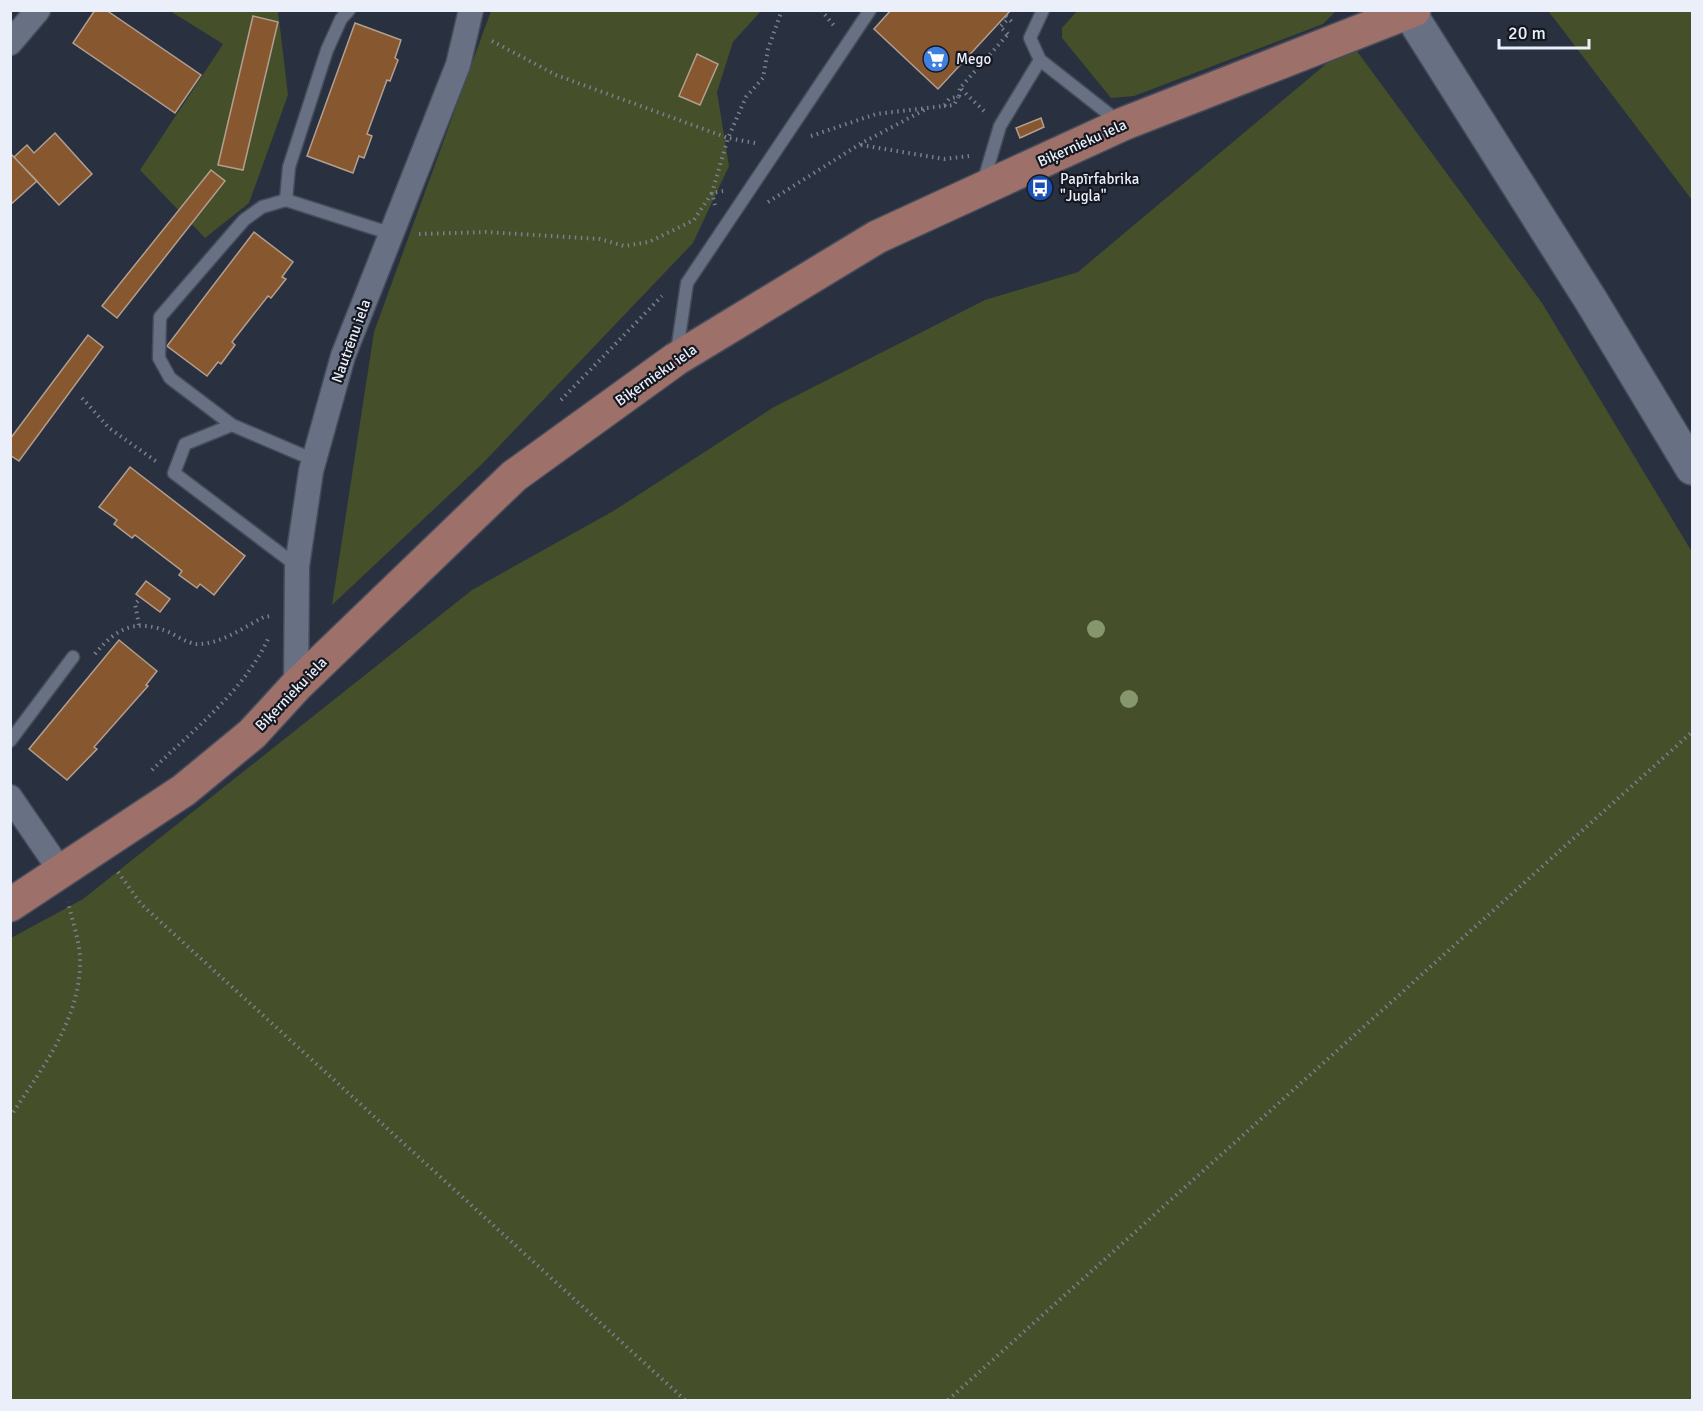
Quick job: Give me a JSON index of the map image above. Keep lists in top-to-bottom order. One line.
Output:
{"streets":{"main road":["Biķernieku iela"],"street":["Nautrēnu iela"]},"crossings":[["Biķernieku iela","Nautrēnu iela"]],"places":{"supermarket":["Mego"],"bus stop":["Papīrfabrika \"Jugla\""]},"scale_bar":"20 m"}
